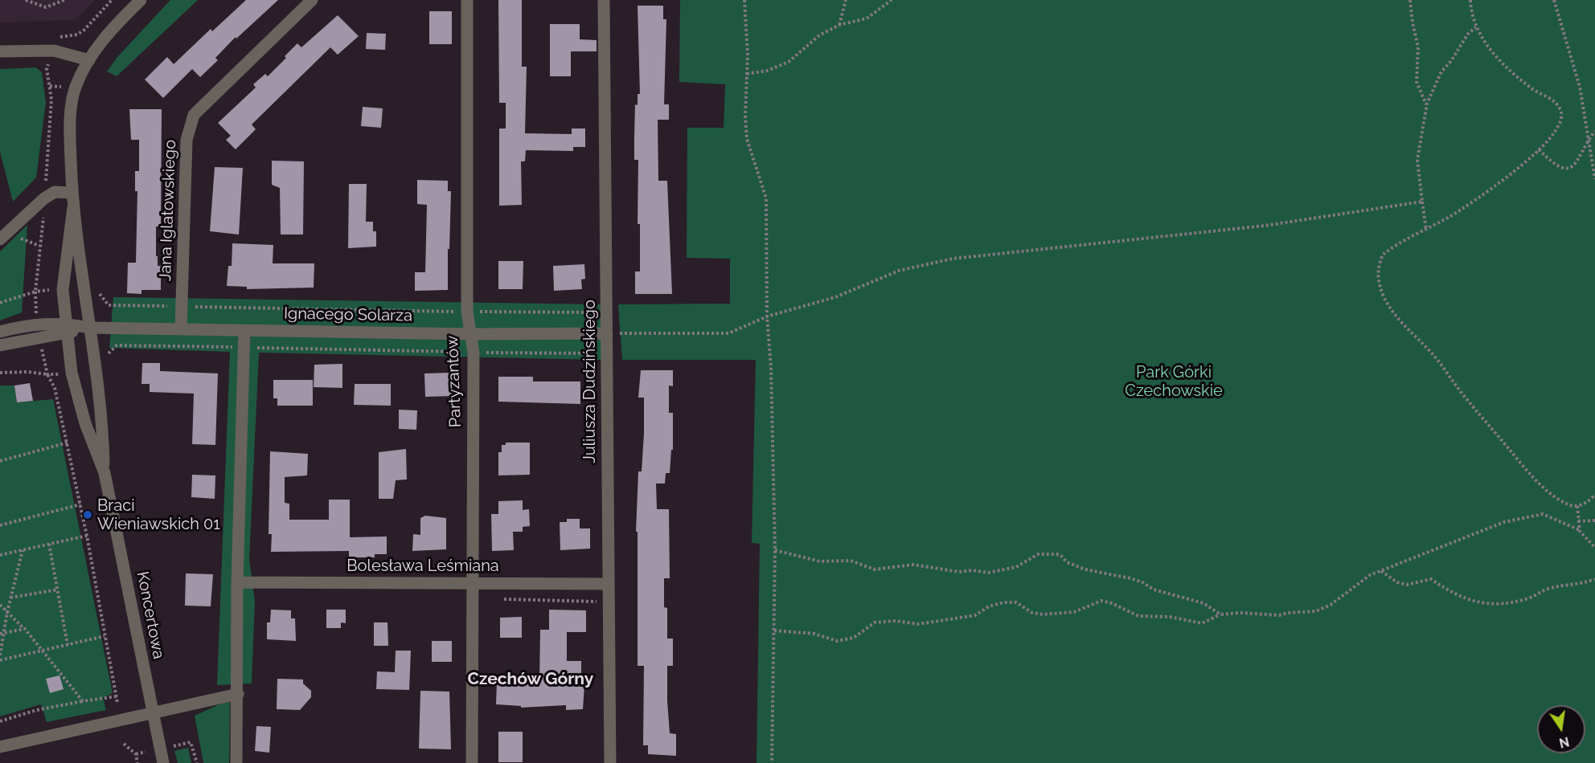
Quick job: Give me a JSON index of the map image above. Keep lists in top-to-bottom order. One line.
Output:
{"streets":{"street":["Jana Iglatowskiego","Ignacego Solarza","Partyzantów","Juliusza Dudzińskiego","Bolesława Leśmiana","Koncertowa"]},"crossings":[["Jana Iglatowskiego","Ignacego Solarza"],["Ignacego Solarza","Partyzantów"],["Ignacego Solarza","Juliusza Dudzińskiego"],["Ignacego Solarza","Koncertowa"],["Partyzantów","Bolesława Leśmiana"],["Juliusza Dudzińskiego","Bolesława Leśmiana"]],"districts":["Czechów Górny"],"parks":["Park Górki Czechowskie"],"places":["Braci Wieniawskich 01"],"north":"bottom"}
